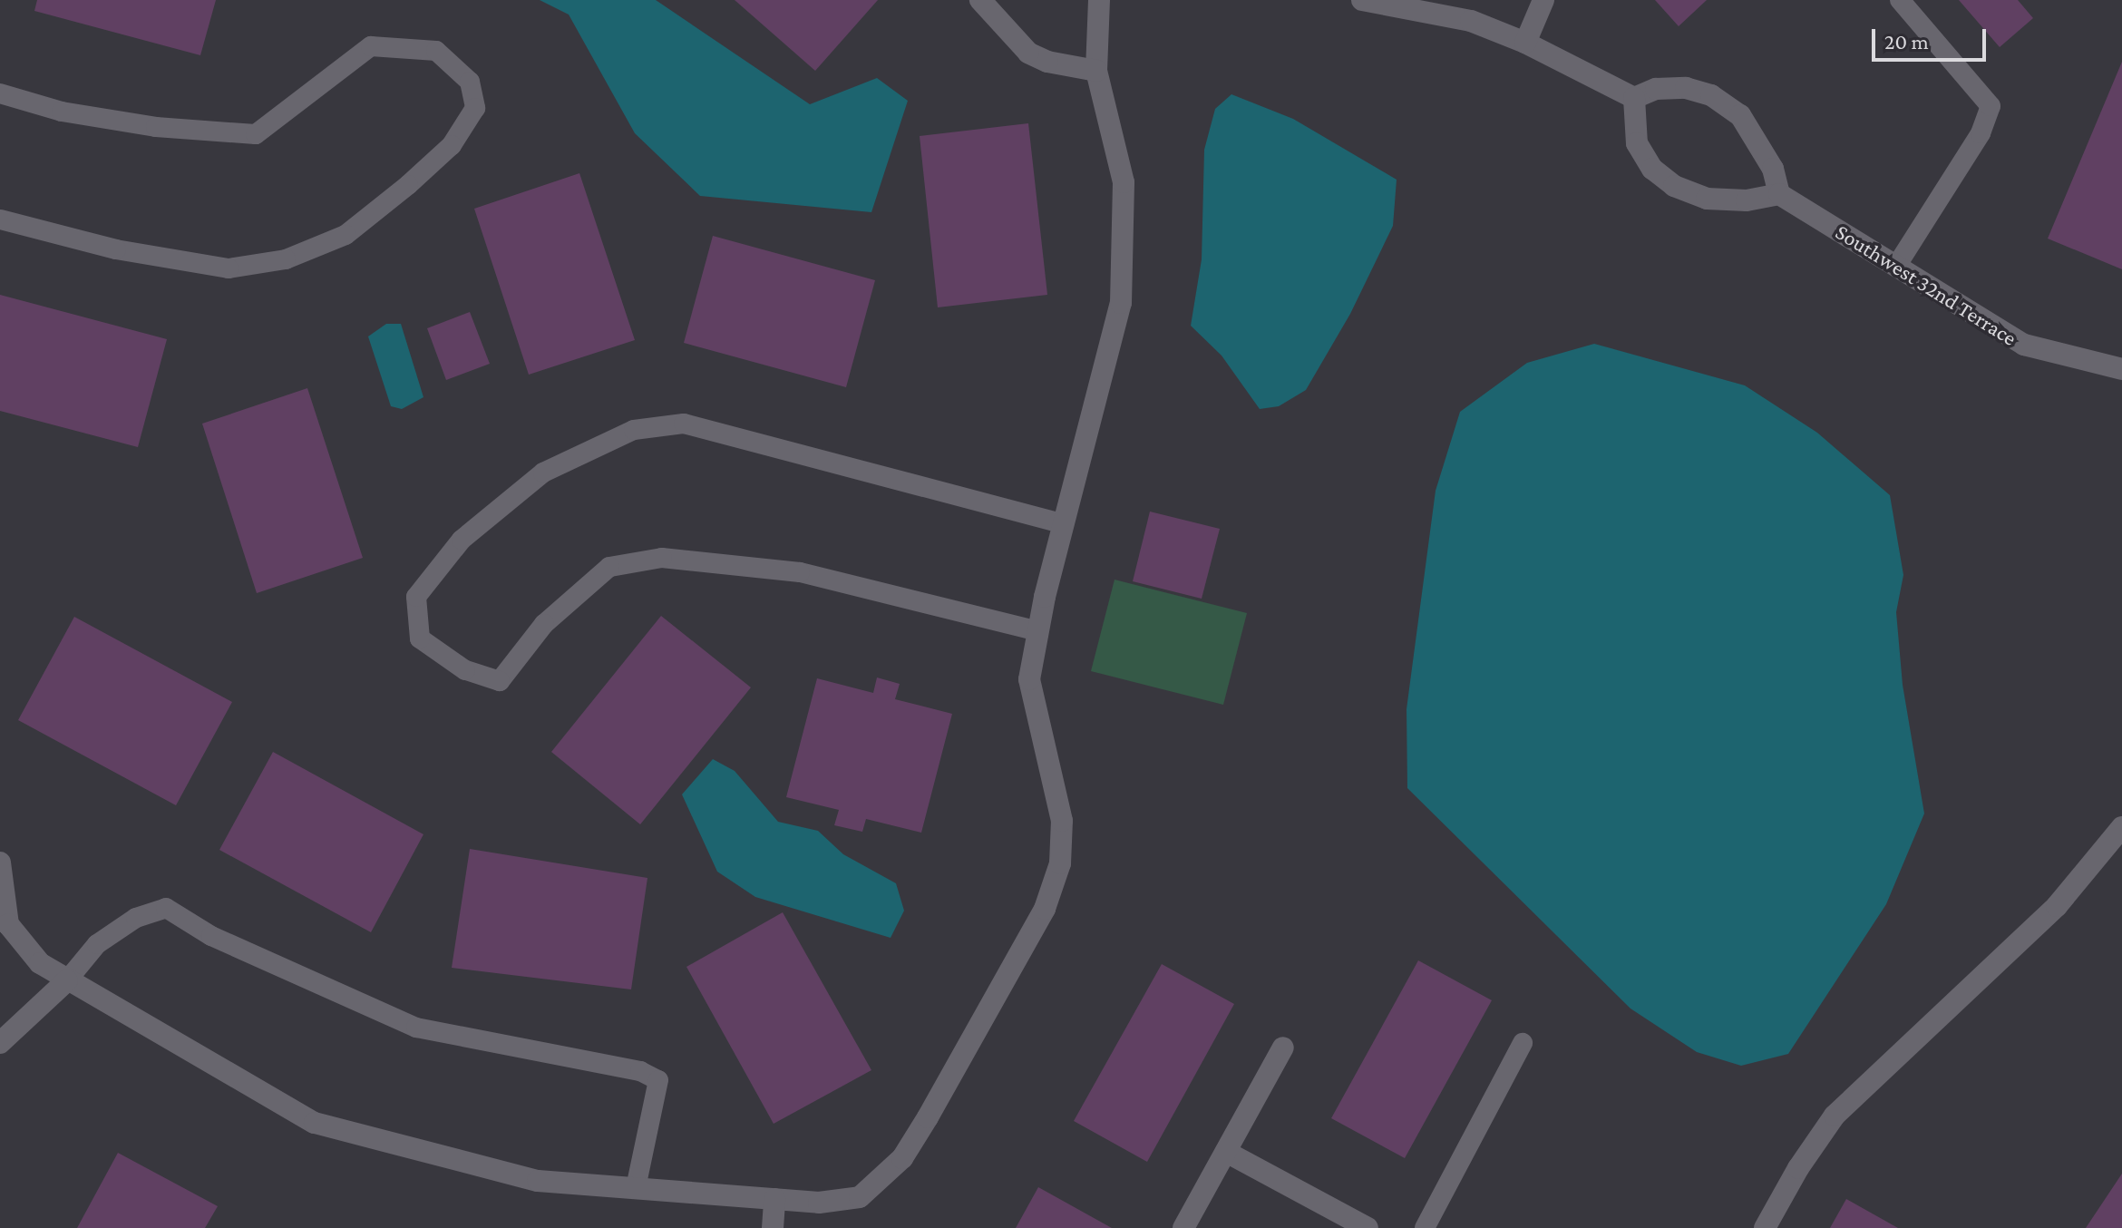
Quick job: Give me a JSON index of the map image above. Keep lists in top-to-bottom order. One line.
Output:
{"streets":{"street":["Southwest 32nd Terrace"]},"scale_bar":"20 m"}
